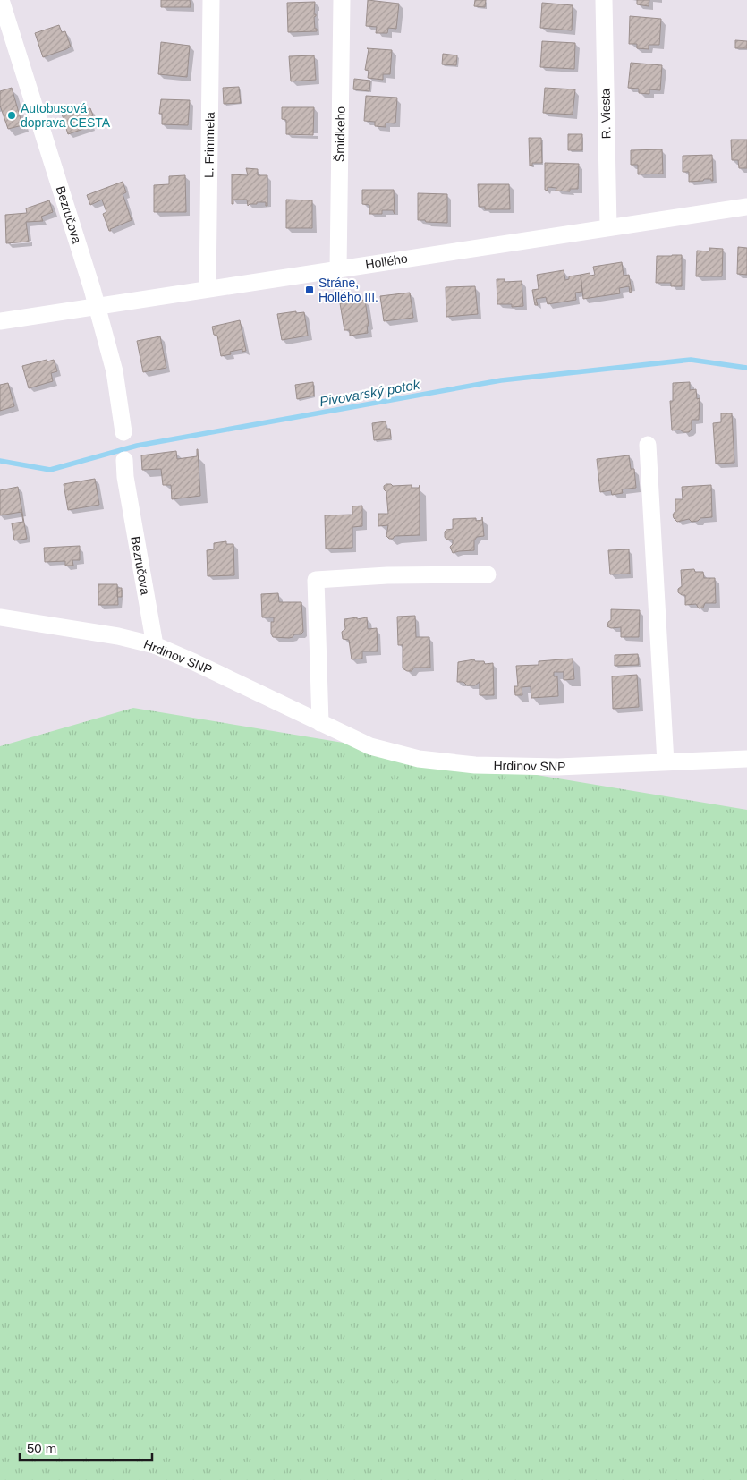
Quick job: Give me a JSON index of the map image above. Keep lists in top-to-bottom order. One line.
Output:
{"streets":{"street":["R. Viesta","Šmidkeho","L. Frimmela","Bezručova","Hollého","Hrdinov SNP"]},"crossings":[["R. Viesta","Hollého"],["Šmidkeho","Hollého"],["L. Frimmela","Hollého"],["Bezručova","Hollého"],["Bezručova","Hrdinov SNP"]],"water":["Pivovarský potok"],"places":{"other":["Autobusová doprava CESTA"],"transit":["Stráne, Hollého III."]},"scale_bar":"50 m"}
